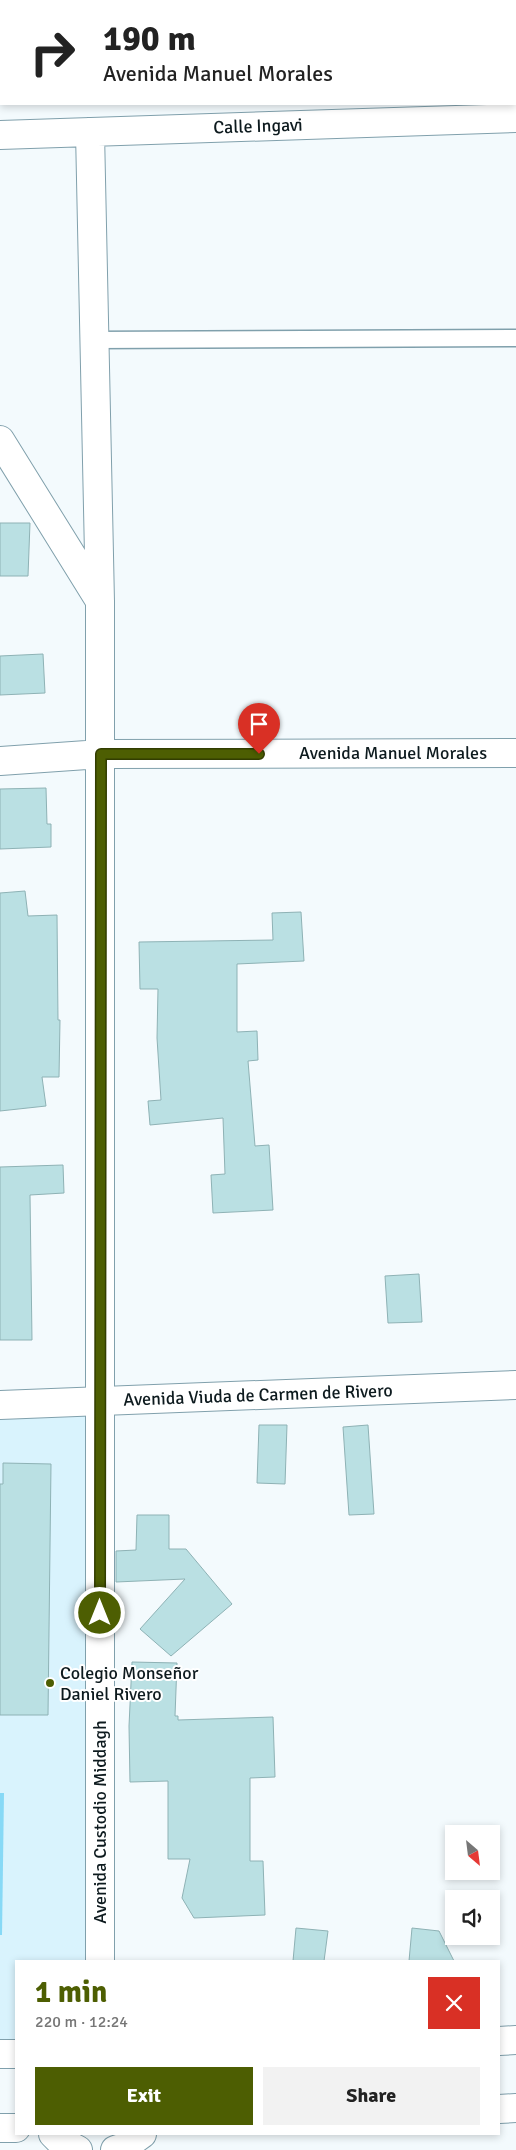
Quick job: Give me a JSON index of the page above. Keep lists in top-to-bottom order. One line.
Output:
{"streets":{"street":["Calle Ingavi","Avenida Manuel Morales","Avenida Viuda de Carmen de Rivero","Avenida Custodio Middagh"]},"crossings":[["Calle Ingavi","Avenida Custodio Middagh"],["Avenida Manuel Morales","Avenida Custodio Middagh"],["Avenida Viuda de Carmen de Rivero","Avenida Custodio Middagh"]],"places":["Colegio Monseñor Daniel Rivero"],"north":"bottom right","page":{"turn":["190 m","Avenida Manuel Morales"],"heading":["1 min","220 m · 12:24"],"buttons":["Exit","Share"]}}
